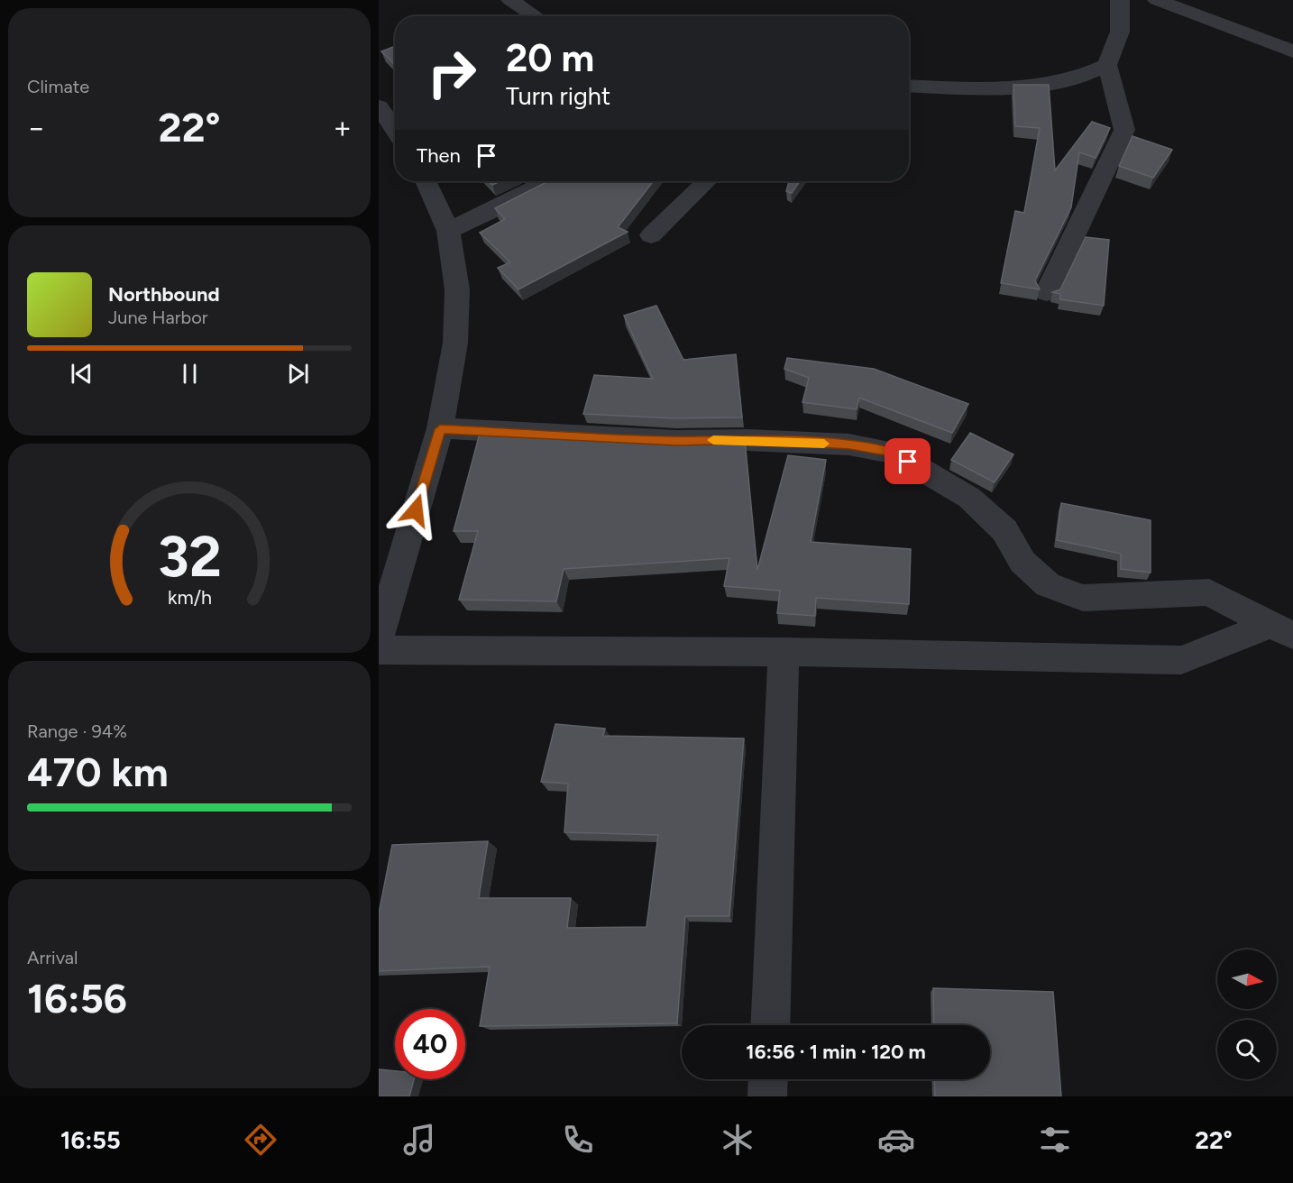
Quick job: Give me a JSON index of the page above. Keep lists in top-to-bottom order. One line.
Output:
{"north":"right","page":{"tile":["Climate",["Range · 94%","470 km"],["Arrival","16:56"]],"turn":["20 m","Turn right"],"heat":["−","22°","+"],"then":"Then","song":["Northbound","June Harbor"],"limit":"40","trip":"16:56 · 1 min · 120 m","tabs":["16:55","22°"],"gauge":["32","km/h"]}}
